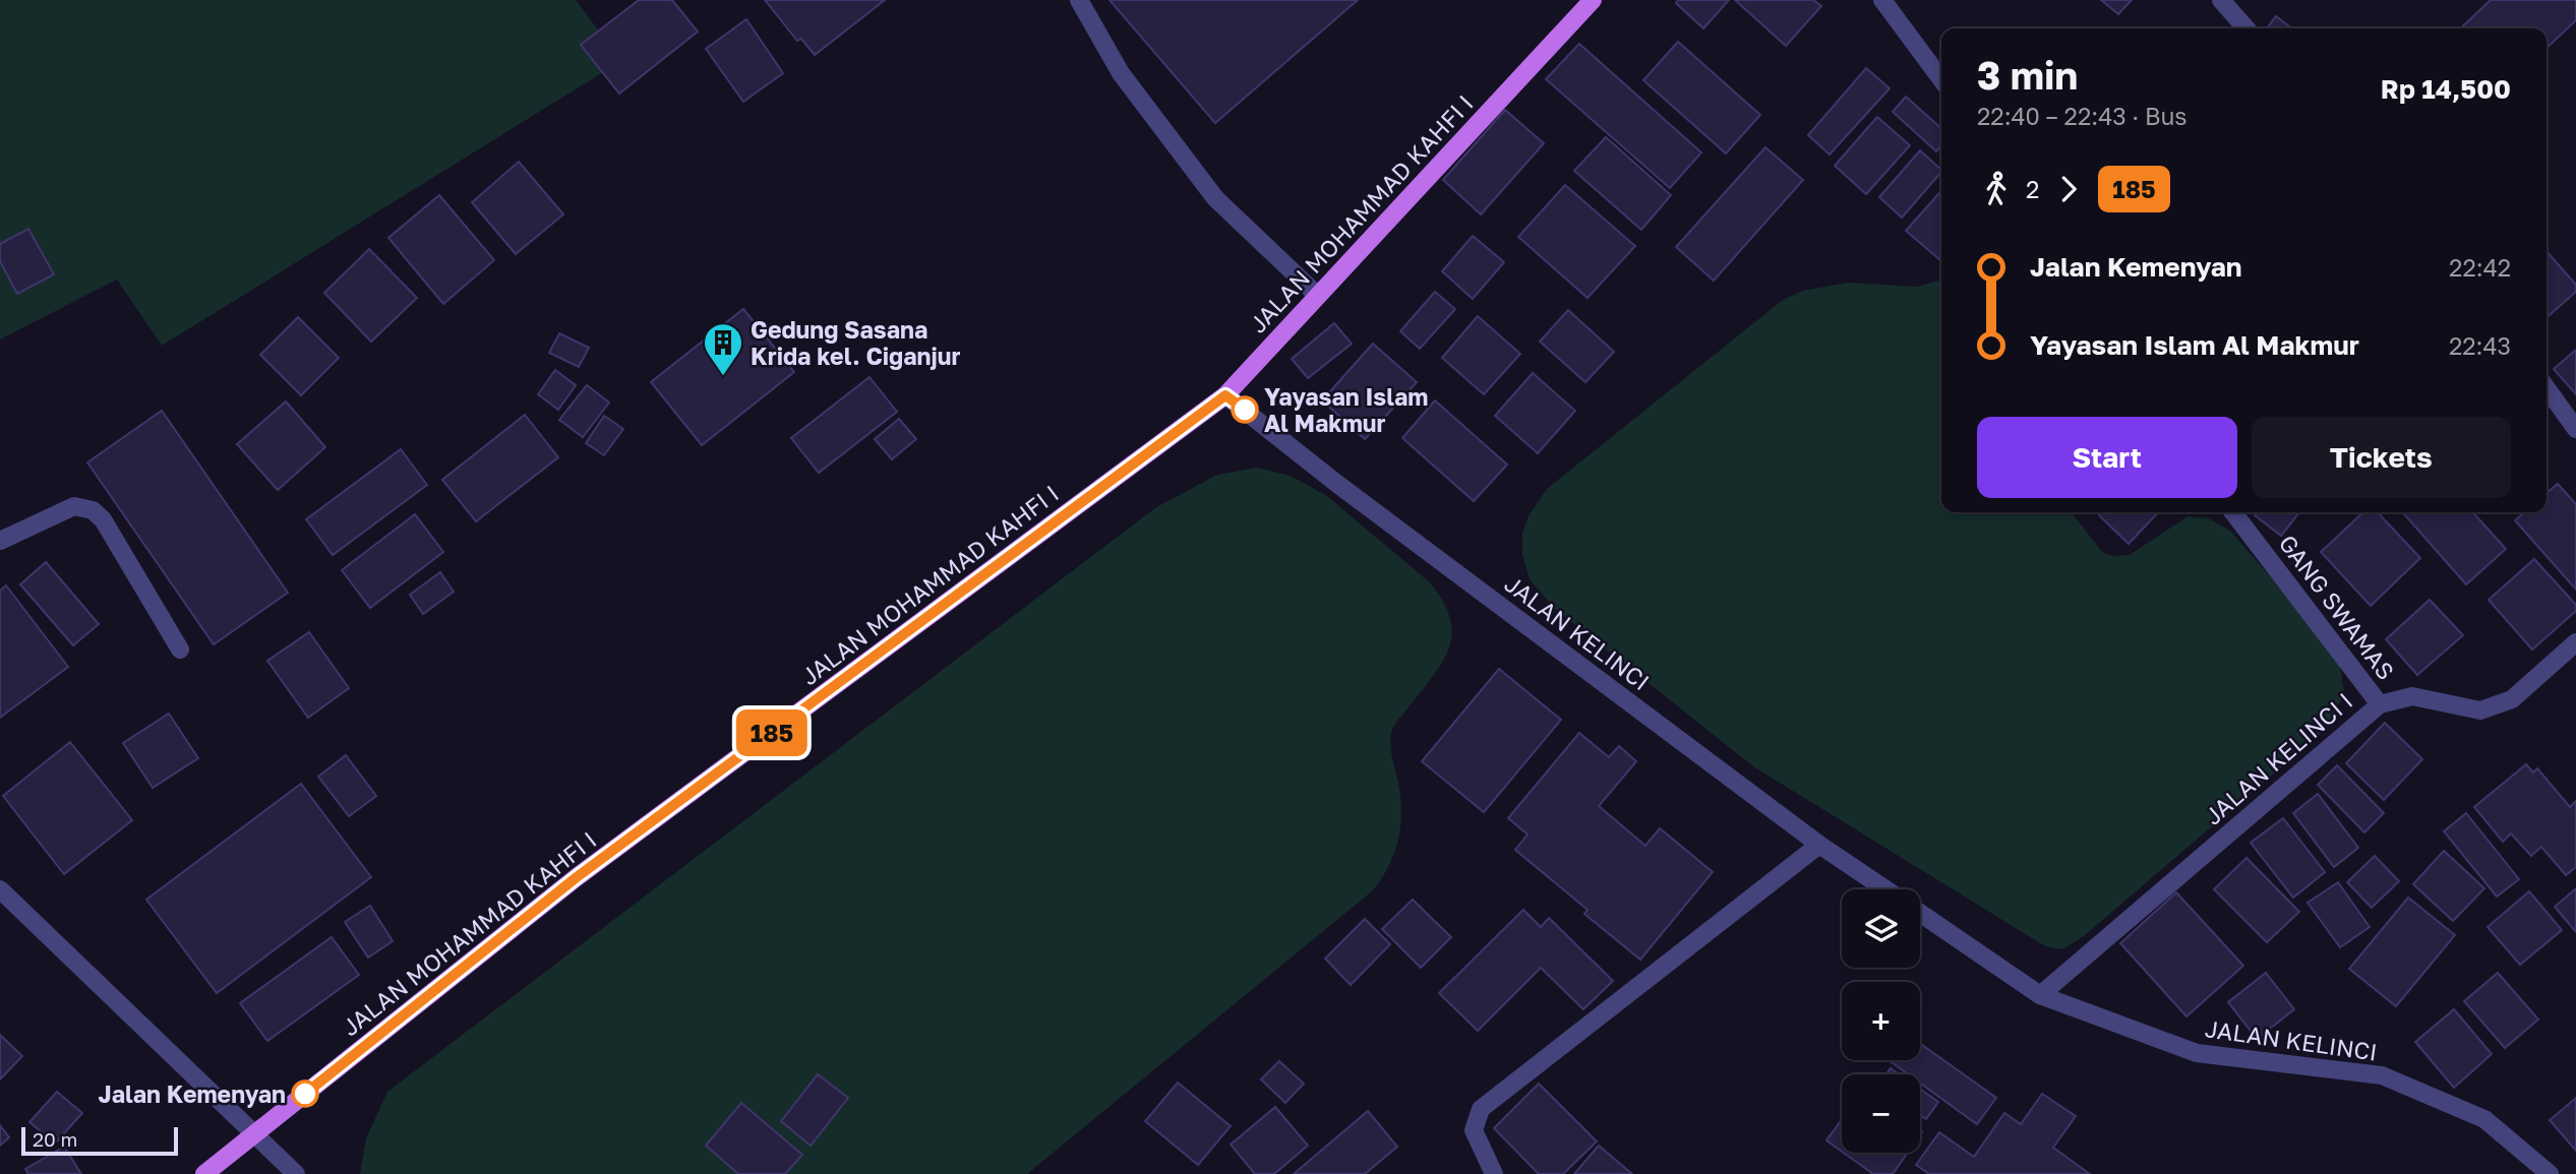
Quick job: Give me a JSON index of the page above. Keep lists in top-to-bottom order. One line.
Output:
{"streets":{"main road":["JALAN MOHAMMAD KAHFI I"],"street":["GANG SWAMAS","JALAN KELINCI","JALAN KELINCI I"]},"crossings":[["JALAN MOHAMMAD KAHFI I","JALAN KELINCI"],["GANG SWAMAS","JALAN KELINCI I"],["JALAN KELINCI","JALAN KELINCI I"]],"places":{"building":["Gedung Sasana Krida kel. Ciganjur"],"other":["Yayasan Islam Al Makmur","Jalan Kemenyan"]},"lines":["bus line 185"],"scale_bar":"20 m","page":{"on_map":"185","heading":["3 min","22:40 – 22:43 · Bus","Rp 14,500"],"legs":["2","185"],"list":[{"name":"Jalan Kemenyan","value":"22:42"},{"name":"Yayasan Islam Al Makmur","value":"22:43"}],"buttons":["Start","Tickets"],"map_buttons":["+","−"],"scale":"20 m"}}
